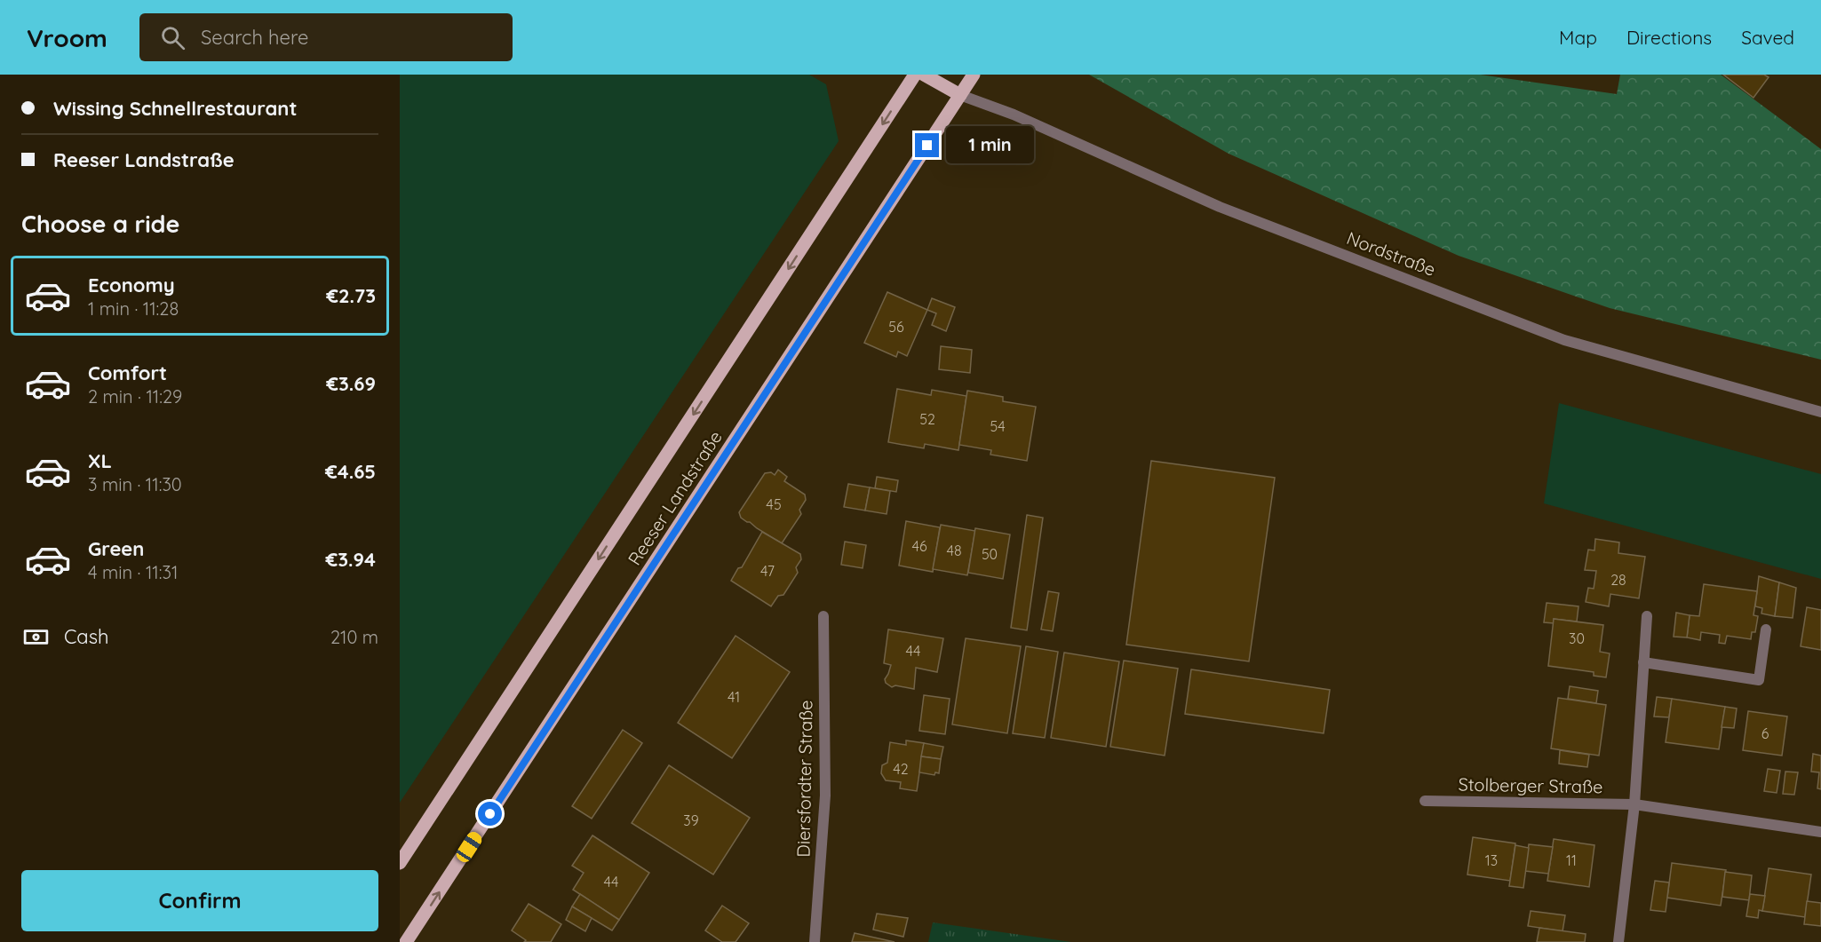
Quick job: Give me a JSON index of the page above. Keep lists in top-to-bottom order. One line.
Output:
{"streets":{"main road":["Reeser Landstraße"],"street":["Nordstraße","Diersfordter Straße","Stolberger Straße"]},"crossings":[["Nordstraße","Reeser Landstraße"]],"house_numbers":["56","52","54","45","46","48","50","47","28","30","44","41","6","42","39","13","11","44"],"page":{"header":"Vroom","search":"Search here","nav":["Map","Directions","Saved"],"banner":["Wissing Schnellrestaurant","Reeser Landstraße"],"bubble":"1 min","heading":"Choose a ride","list":[{"name":"Economy","note":"1 min · 11:28","value":"€2.73"},{"name":"Comfort","note":"2 min · 11:29","value":"€3.69"},{"name":"XL","note":"3 min · 11:30","value":"€4.65"},{"name":"Green","note":"4 min · 11:31","value":"€3.94"}],"pay":["Cash","210 m"],"buttons":"Confirm"}}
